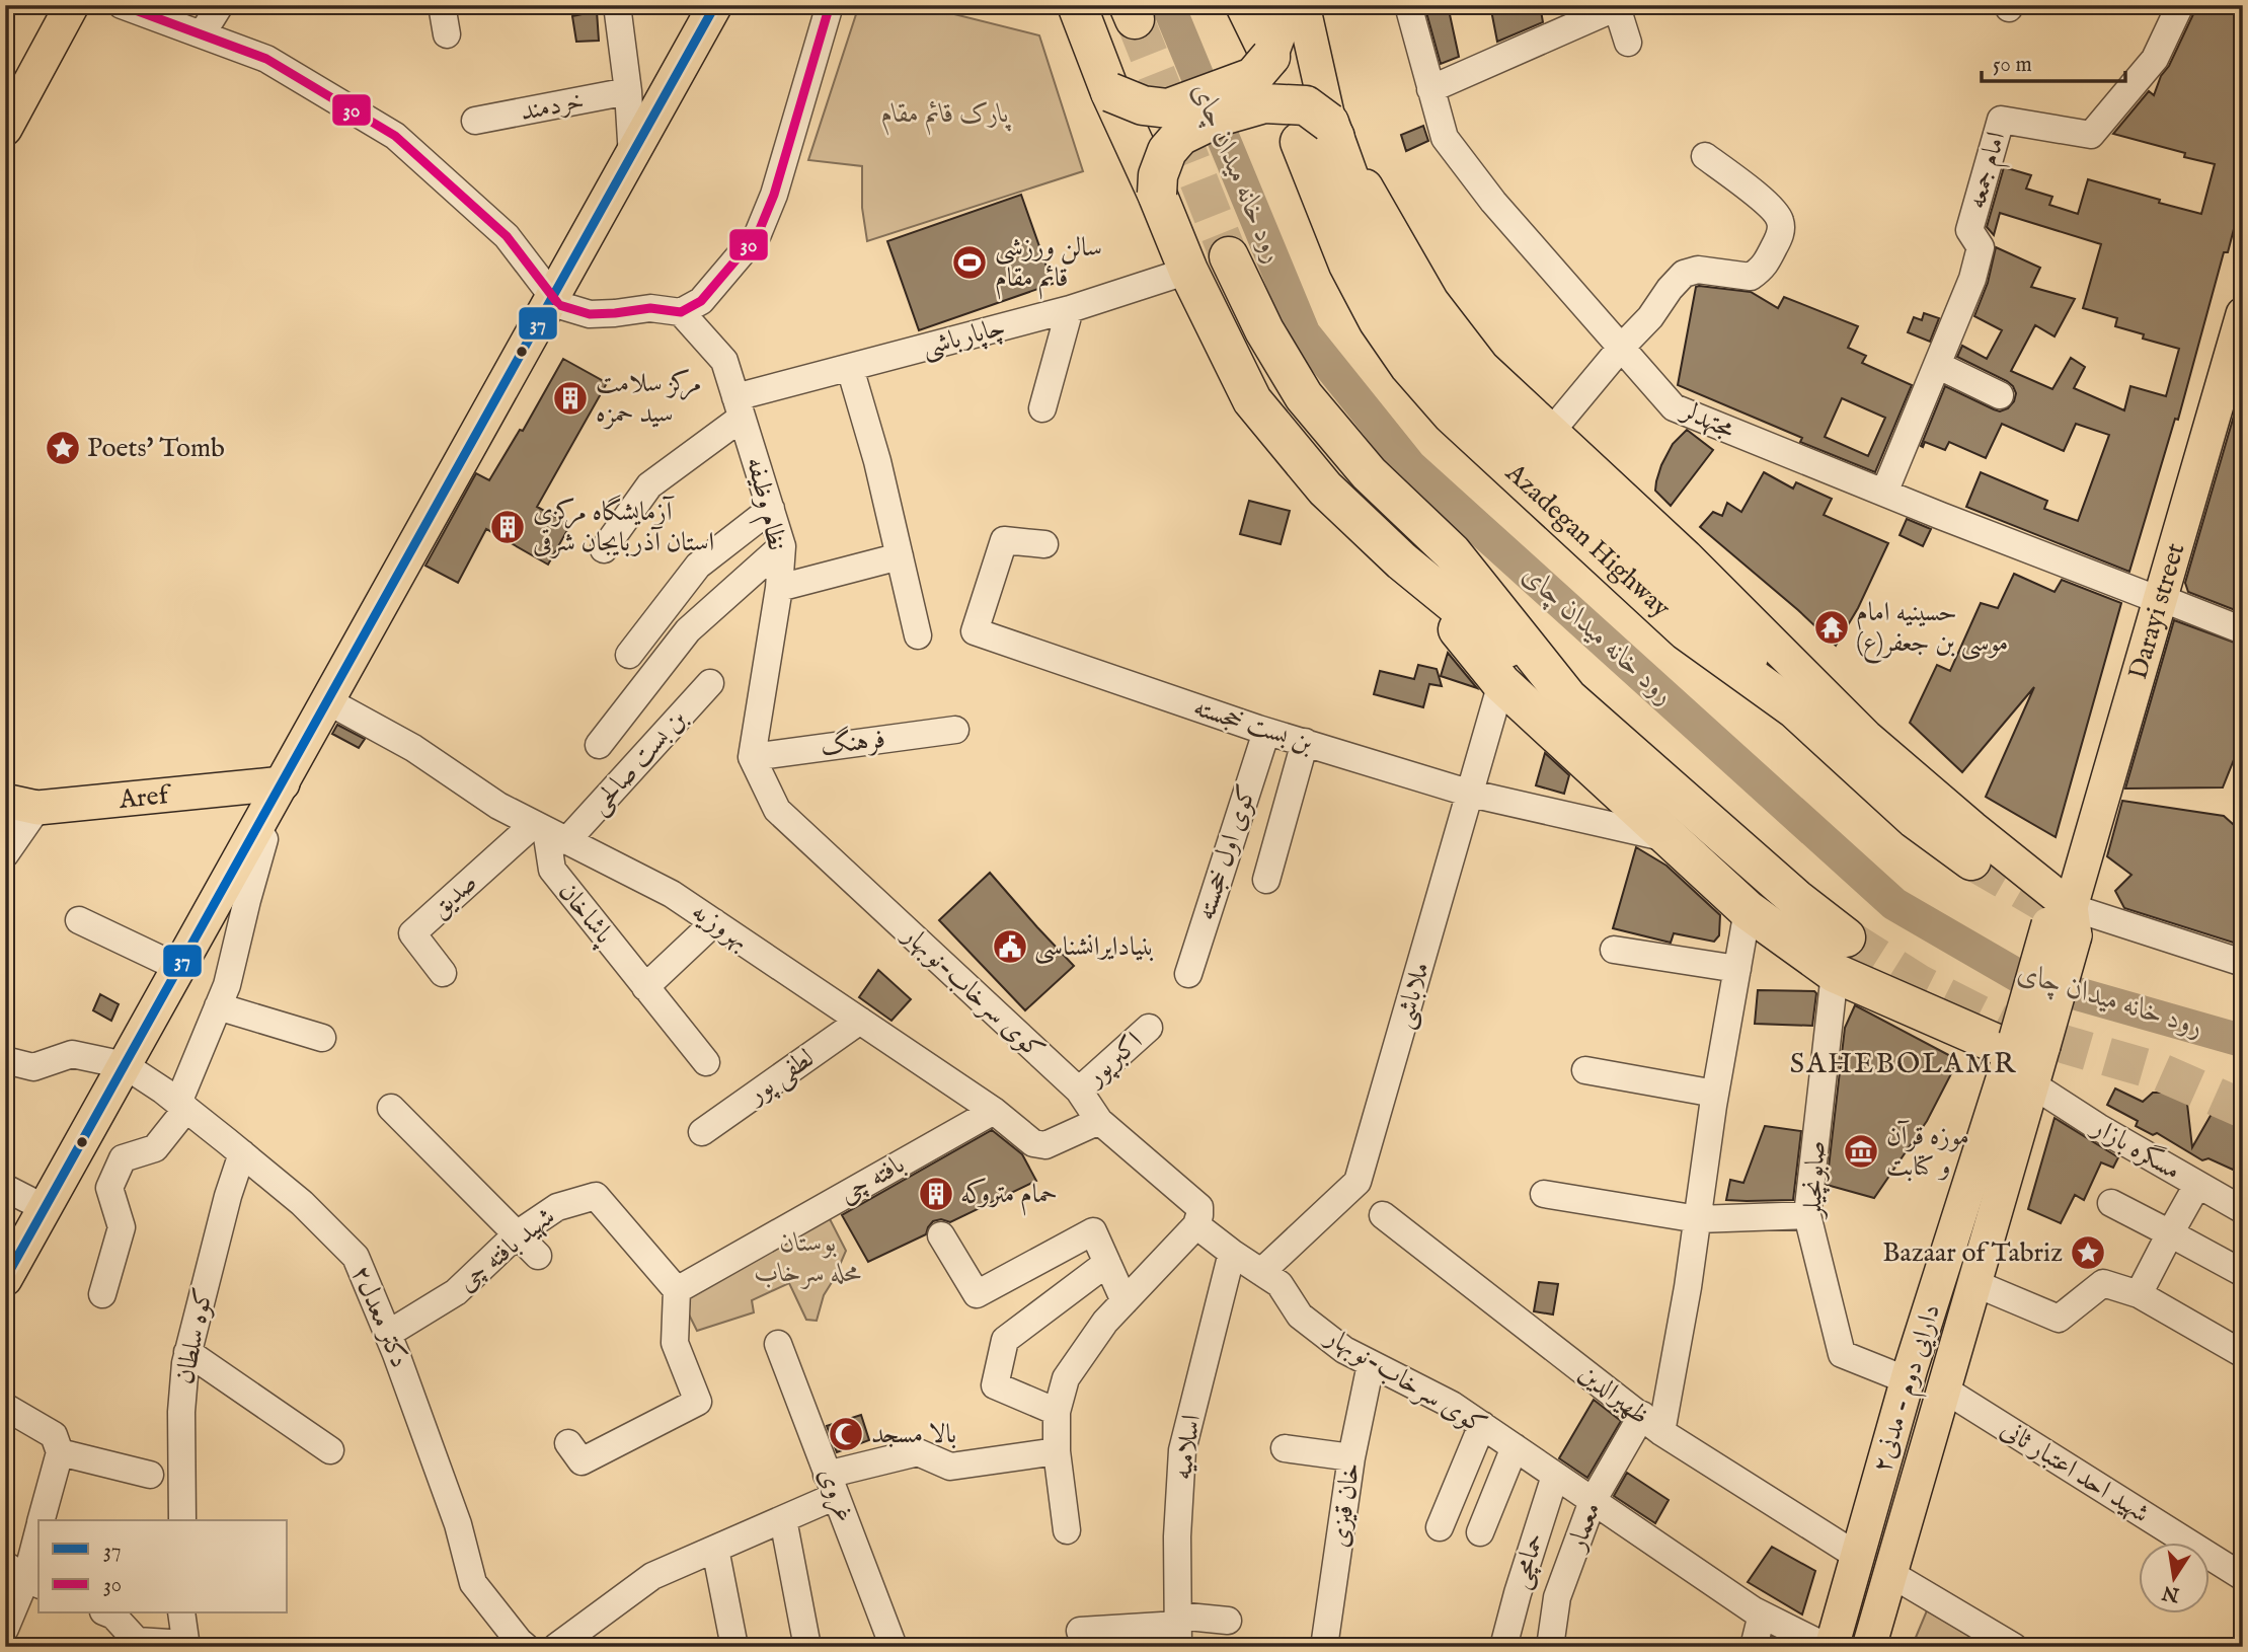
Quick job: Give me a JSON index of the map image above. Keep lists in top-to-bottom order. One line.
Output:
{"streets":{"main road":["Darayi street","Aref","دارایی دوم - مدنی۲"],"street":["خردمند","امام جمعه","چاپارباشی","مجتهدلر","نظام وظیفه","بن بست خجسته","فرهنگ","بن بست صالحی","کوی اول خجسته","صدیق","پاشاخان","بهروزیه","کوی سرخاب-نوبهار","ملاباشی","اکبرپور","لطفی پور","مسگره بازار","صابونچیلر","بافته چی","شهید بافته چی","دکتر معدل۲","کوه سلطان","ظهیرالدین","اسلامیه","شهید احد اعتبار ثانی","غروی","خان قیزی","معمار","حمامچی"]},"crossings":[["امام جمعه","مجتهدلر"],["چاپارباشی","نظام وظیفه"],["مجتهدلر","Darayi street"],["نظام وظیفه","فرهنگ"],["نظام وظیفه","کوی سرخاب-نوبهار"],["Darayi street","مسگره بازار"],["Darayi street","دارایی دوم - مدنی۲"],["بن بست خجسته","کوی اول خجسته"],["بن بست خجسته","ملاباشی"],["فرهنگ","کوی سرخاب-نوبهار"],["بن بست صالحی","صدیق"],["بن بست صالحی","پاشاخان"],["بن بست صالحی","بهروزیه"],["صدیق","پاشاخان"],["صدیق","بهروزیه"],["پاشاخان","بهروزیه"],["بهروزیه","کوی سرخاب-نوبهار"],["بهروزیه","لطفی پور"],["بهروزیه","بافته چی"],["کوی سرخاب-نوبهار","ملاباشی"],["کوی سرخاب-نوبهار","اکبرپور"],["کوی سرخاب-نوبهار","دارایی دوم - مدنی۲"],["کوی سرخاب-نوبهار","اسلامیه"],["کوی سرخاب-نوبهار","خان قیزی"],["کوی سرخاب-نوبهار","معمار"],["کوی سرخاب-نوبهار","حمامچی"],["مسگره بازار","دارایی دوم - مدنی۲"],["صابونچیلر","دارایی دوم - مدنی۲"],["بافته چی","شهید بافته چی"],["شهید بافته چی","دکتر معدل۲"],["دکتر معدل۲","کوه سلطان"],["دارایی دوم - مدنی۲","ظهیرالدین"],["دارایی دوم - مدنی۲","شهید احد اعتبار ثانی"],["ظهیرالدین","معمار"]],"districts":["SAHEBOLAMR"],"water":["رود خانه میدان چای"],"parks":["پارک قائم مقام","بوستان محله سرخاب"],"places":{"sports":["سالن ورزشی قائم مقام"],"building":["مرکز سلامت سید حمزه","آزمایشگاه مرکزی استان آذربایجان شرقی","حمام متروکه"],"place":["Poets' Tomb","Bazaar of Tabriz"],"temple":["حسینیه امام موسی بن جعفر(ع)"],"public building":["بنیادایرانشناسی"],"museum":["موزه قرآن و کتابت"],"mosque":["بالا مسجد"]},"lines":["transit line 37","transit line 30"],"legend":["37","30"],"scale_bar":"50 m","north":"bottom"}
